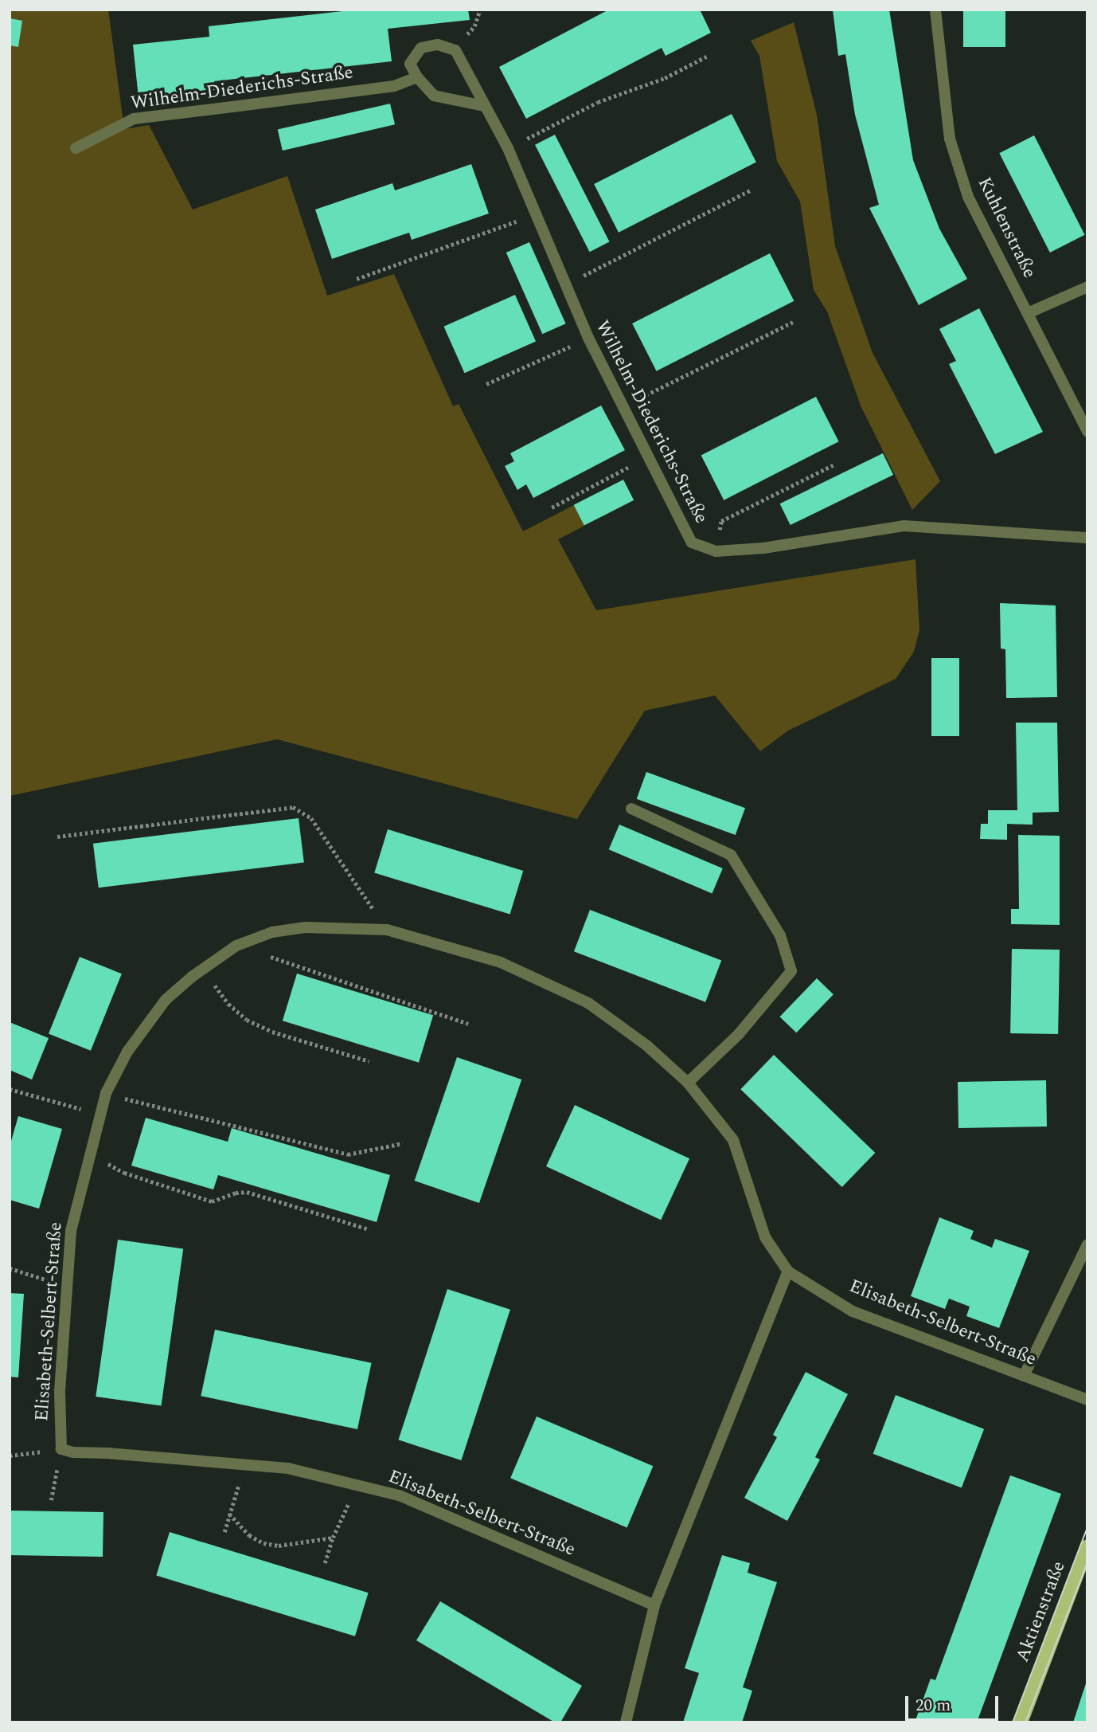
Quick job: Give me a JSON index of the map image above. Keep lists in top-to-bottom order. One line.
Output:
{"streets":{"main road":["Aktienstraße"],"street":["Wilhelm-Diederichs-Straße","Kuhlenstraße","Elisabeth-Selbert-Straße"]},"scale_bar":"20 m"}
